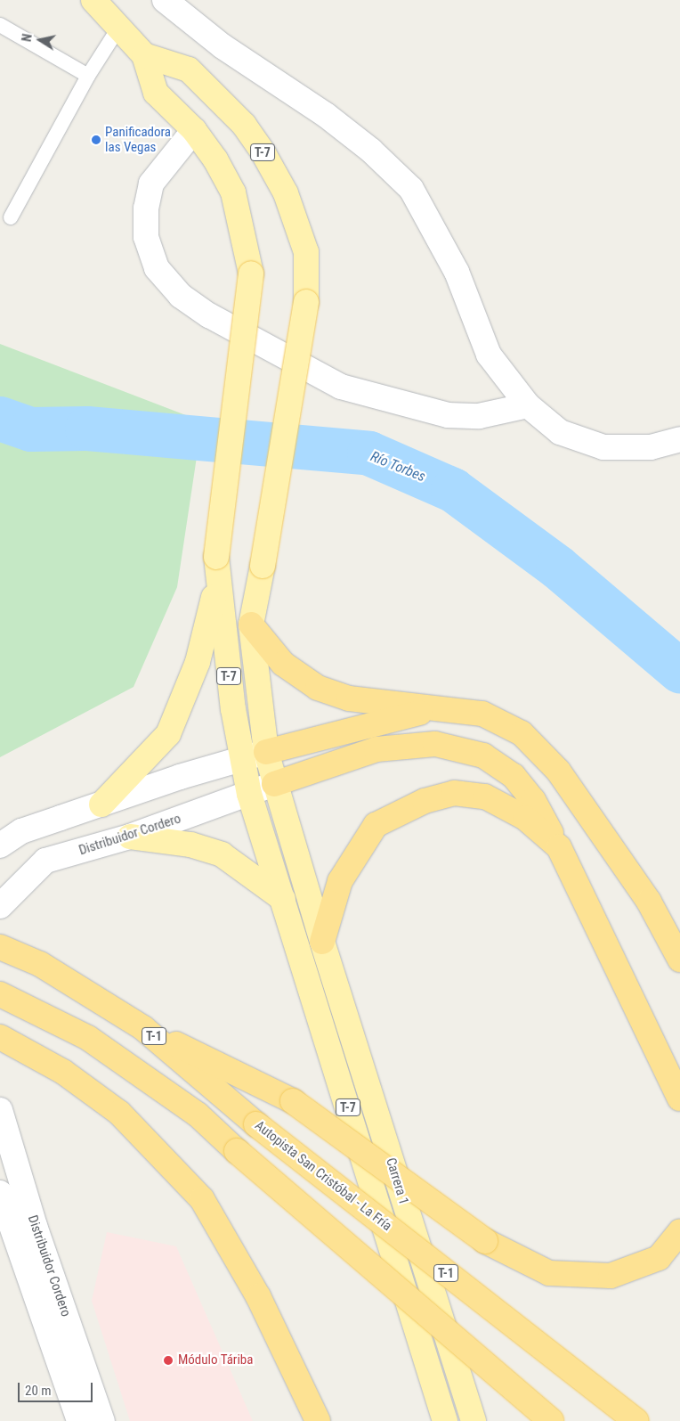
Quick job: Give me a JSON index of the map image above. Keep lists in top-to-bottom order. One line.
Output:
{"streets":{"highway":["T-1","Autopista San Cristóbal - La Fría"],"main road":["T-7","Carrera 1"],"street":["Distribuidor Cordero"]},"crossings":[["T-7","Distribuidor Cordero"],["T-7","Carrera 1"],["Distribuidor Cordero","Carrera 1"]],"water":["Río Torbes"],"places":["Panificadora las Vegas","Módulo Táriba"],"scale_bar":"20 m","north":"left"}
